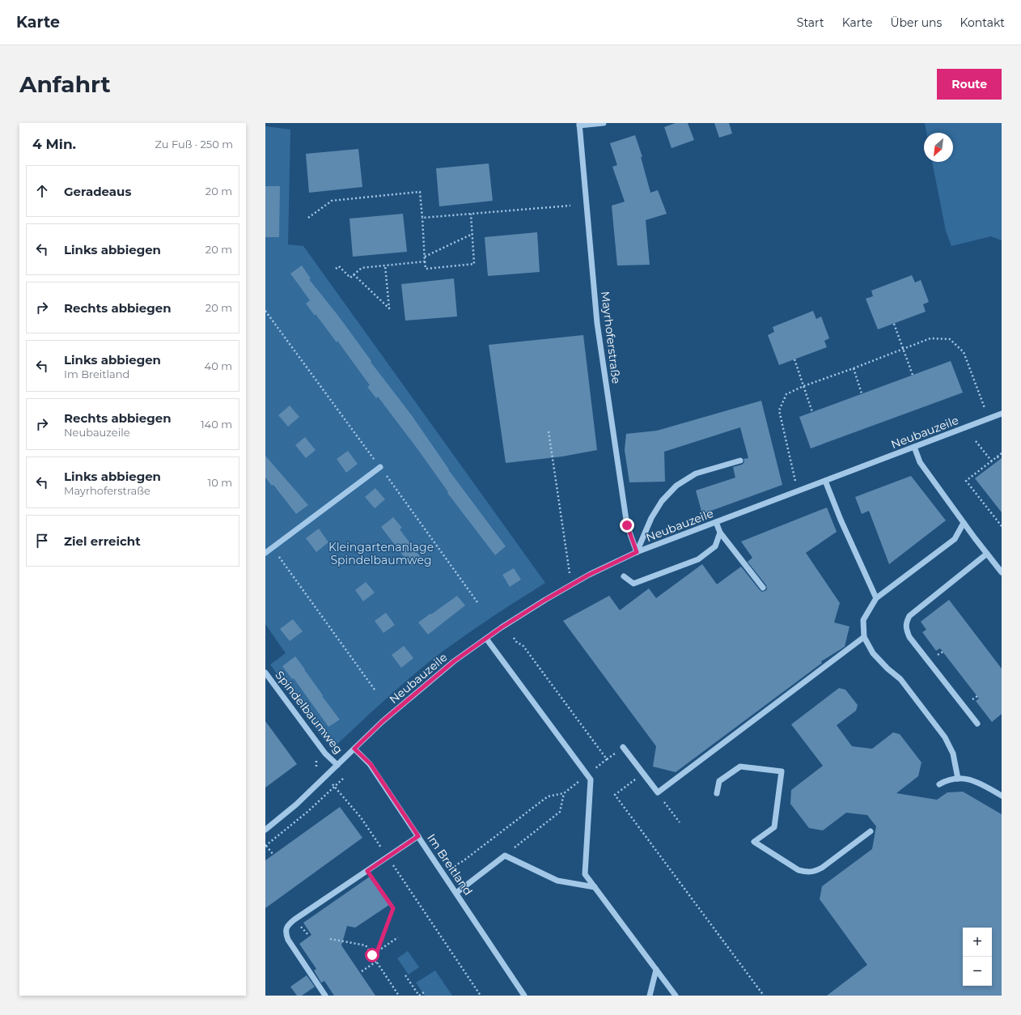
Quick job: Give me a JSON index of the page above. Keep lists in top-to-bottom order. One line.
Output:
{"streets":{"street":["Mayrhoferstraße","Neubauzeile","Spindelbaumweg","Im Breitland"]},"crossings":[["Mayrhoferstraße","Neubauzeile"],["Neubauzeile","Spindelbaumweg"],["Neubauzeile","Im Breitland"]],"parks":["Kleingartenanlage Spindelbaumweg"],"north":"bottom left","page":{"header":"Karte","nav":["Start","Karte","Über uns","Kontakt"],"buttons":"Route","title":"Anfahrt","heading":["4 Min.","Zu Fuß · 250 m"],"list":[["Geradeaus","20 m"],["Links abbiegen","20 m"],["Rechts abbiegen","20 m"],["Links abbiegen","Im Breitland","40 m"],["Rechts abbiegen","Neubauzeile","140 m"],["Links abbiegen","Mayrhoferstraße","10 m"],"Ziel erreicht"],"map_buttons":["+","−"]}}
